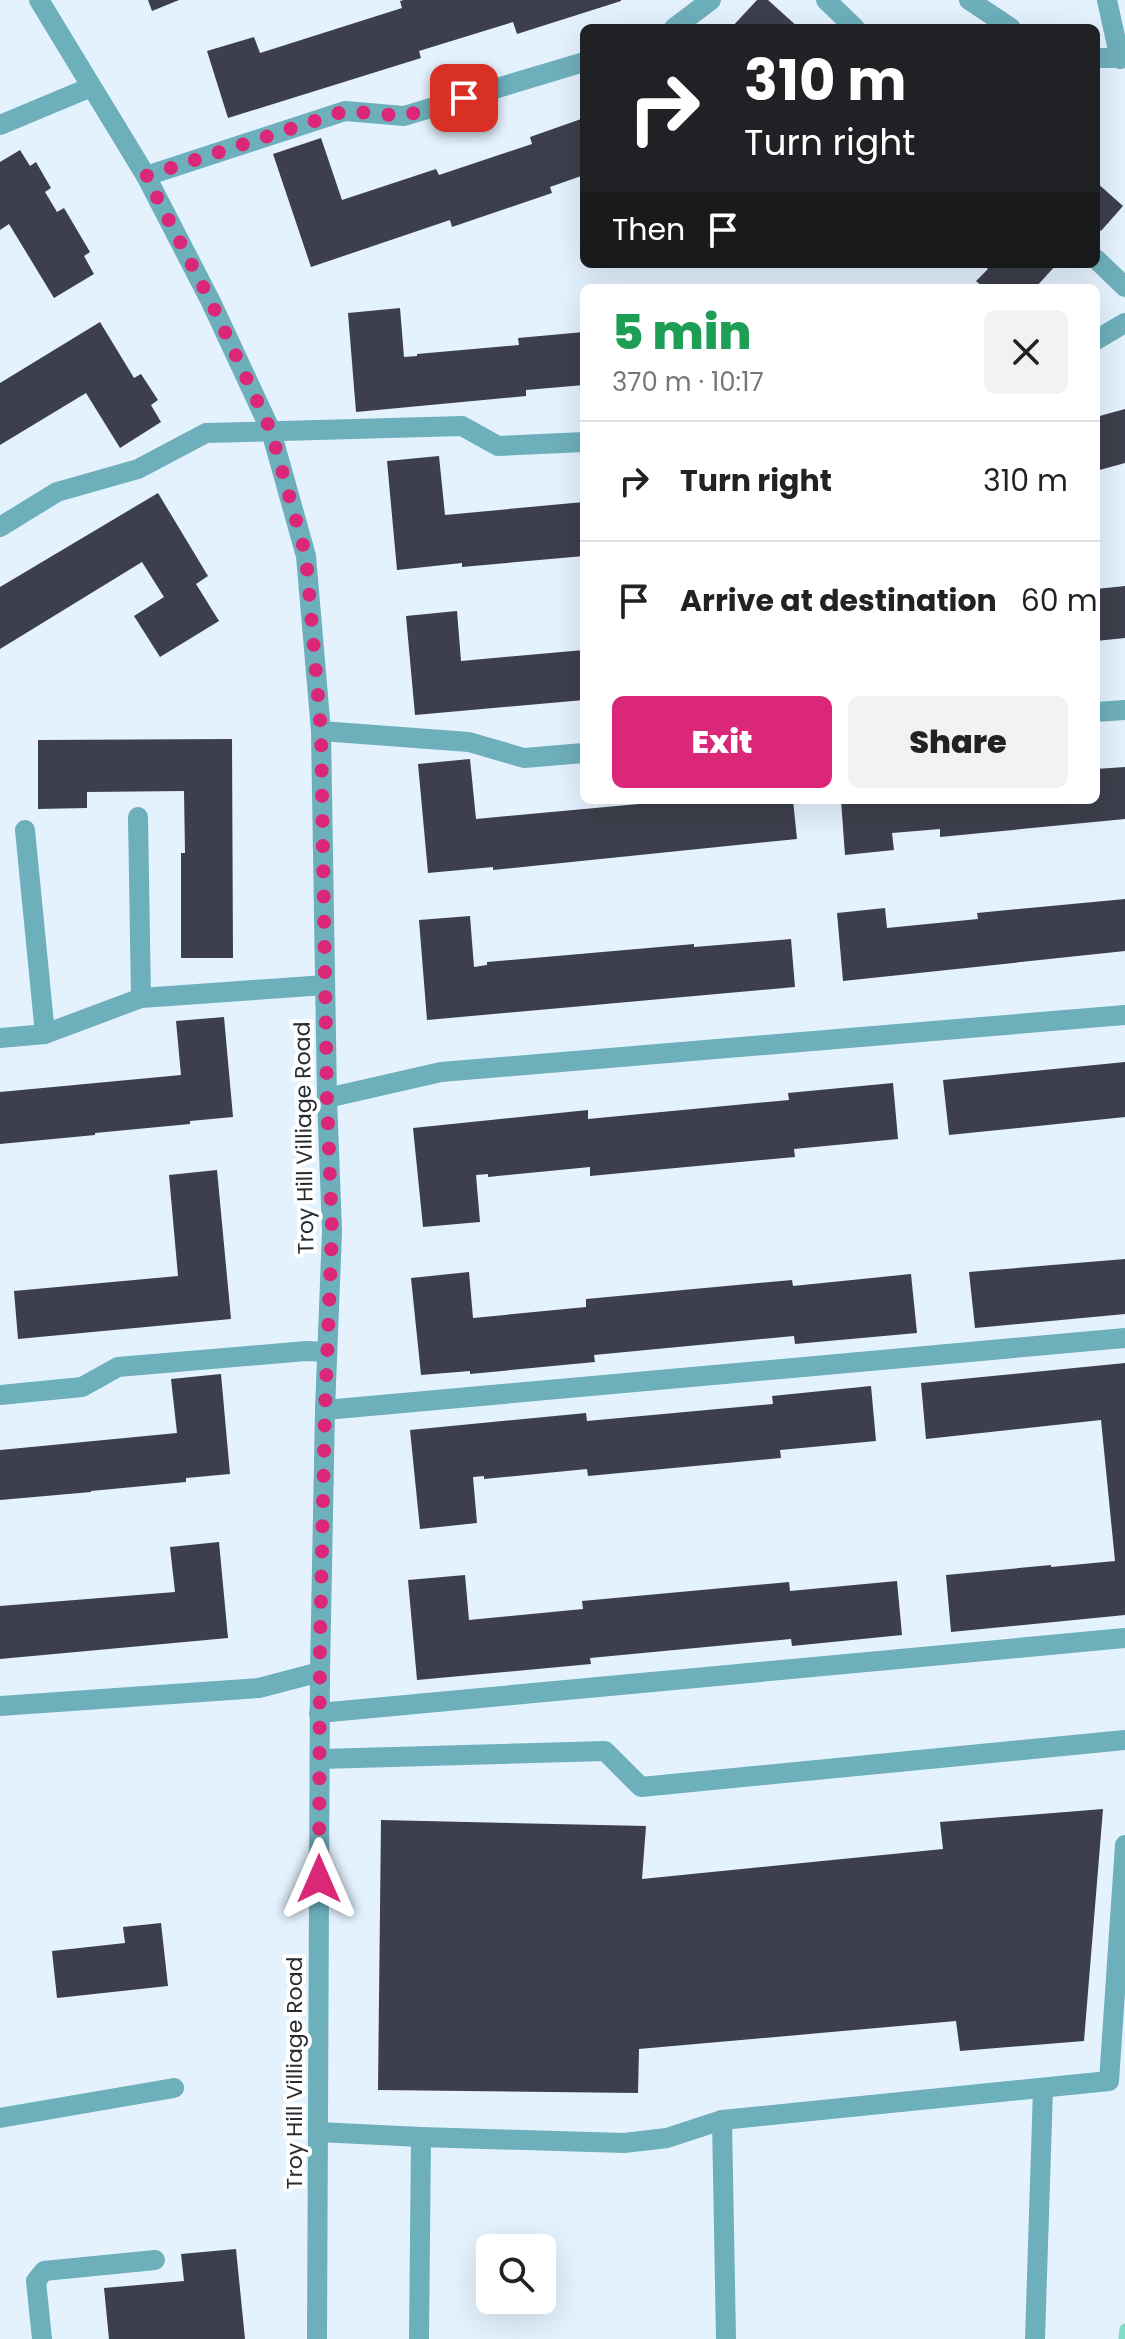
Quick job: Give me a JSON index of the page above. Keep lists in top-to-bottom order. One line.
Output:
{"streets":{"street":["Troy Hill Villiage Road"]},"page":{"turn":["310 m","Turn right"],"then":"Then","heading":["5 min","370 m · 10:17"],"list":[{"name":"Turn right","value":"310 m"},{"name":"Arrive at destination","value":"60 m"}],"buttons":["Exit","Share"]}}
